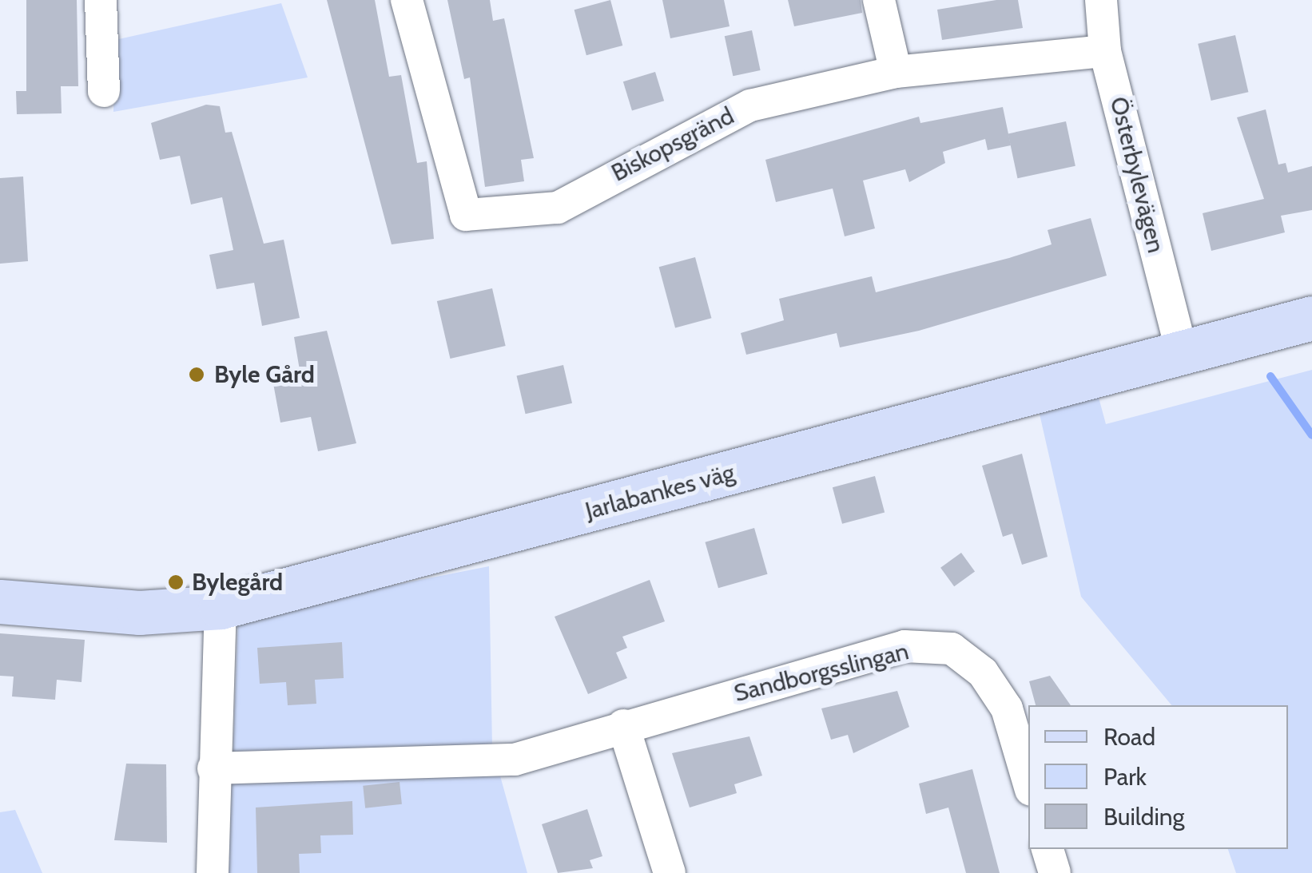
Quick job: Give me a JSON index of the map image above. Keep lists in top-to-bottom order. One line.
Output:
{"streets":{"main road":["Jarlabankes väg"],"street":["Biskopsgränd","Österbylevägen","Sandborgsslingan"]},"crossings":[["Biskopsgränd","Österbylevägen"],["Österbylevägen","Jarlabankes väg"]],"places":["Byle Gård","Bylegård"],"legend":["Road","Park","Building"]}
